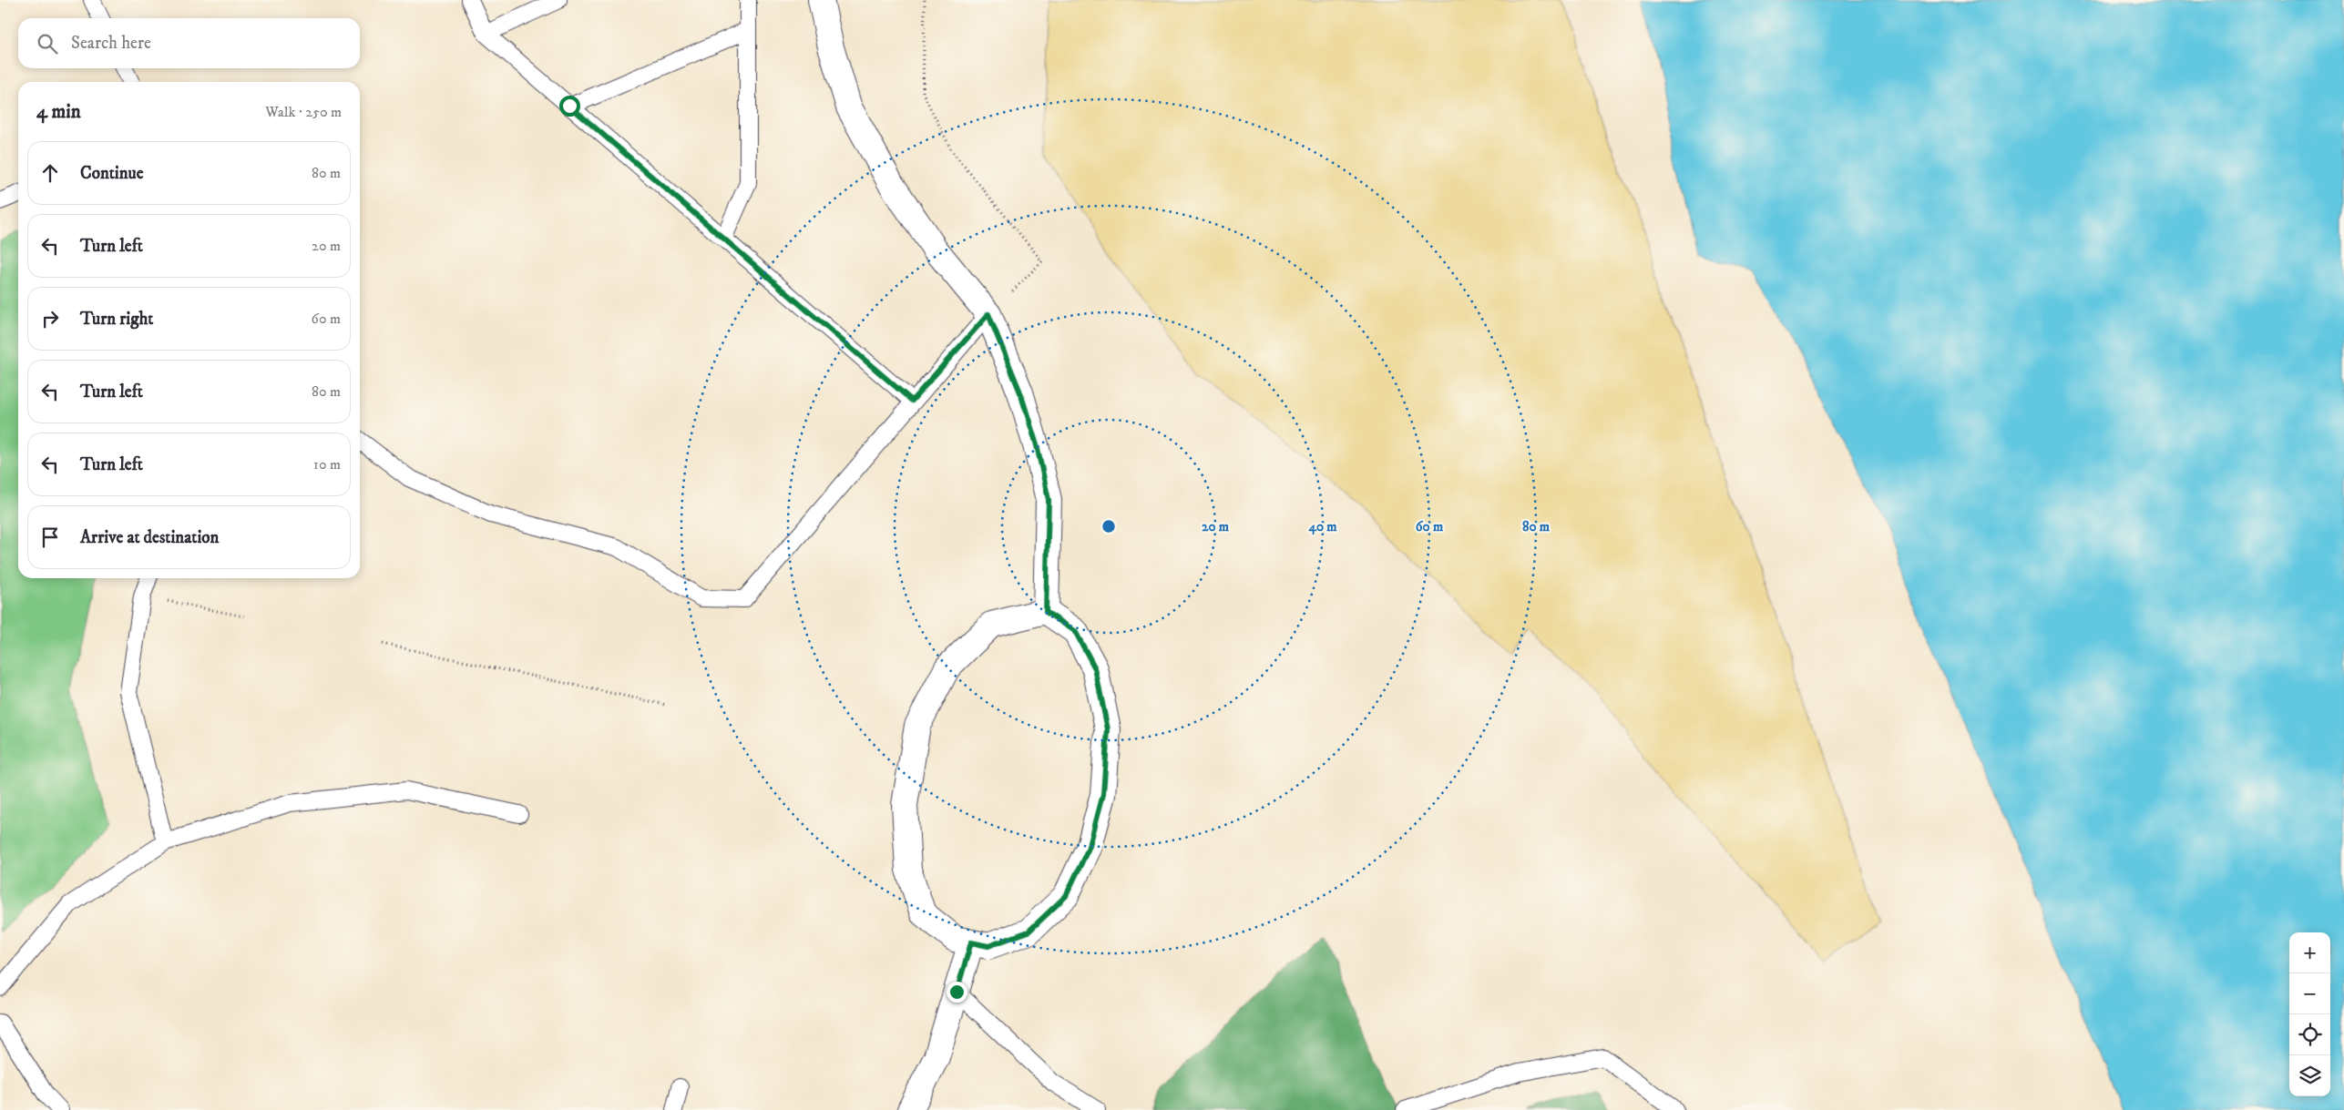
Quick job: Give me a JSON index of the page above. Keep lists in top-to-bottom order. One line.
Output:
{"page":{"search":"Search here","heading":["4 min","Walk · 250 m"],"list":[["Continue","80 m"],["Turn left","20 m"],["Turn right","60 m"],["Turn left","80 m"],["Turn left","10 m"],"Arrive at destination"],"map_buttons":["+","−"]},"rings":["20 m","40 m","60 m","80 m"]}
